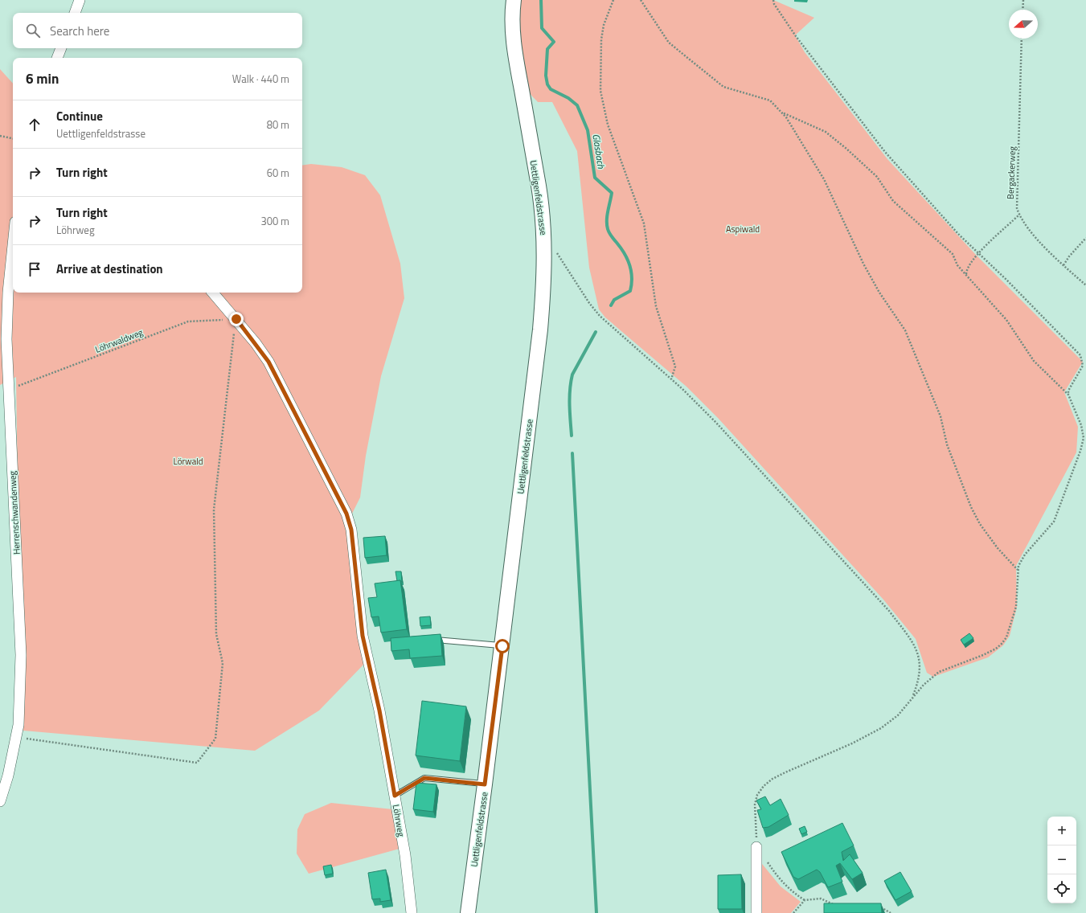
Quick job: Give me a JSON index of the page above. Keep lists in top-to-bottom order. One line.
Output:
{"streets":{"main road":["Uettligenfeldstrasse"],"street":["Herrenschwandenweg","Löhrweg"],"path":["Bergackerweg","Löhrwaldweg"]},"crossings":[["Löhrwaldweg","Herrenschwandenweg"],["Löhrwaldweg","Löhrweg"]],"water":["Glasbach"],"parks":["Aspiwald","Lörwald"],"north":"left","page":{"search":"Search here","heading":["6 min","Walk · 440 m"],"list":[["Continue","Uettligenfeldstrasse","80 m"],["Turn right","60 m"],["Turn right","Löhrweg","300 m"],"Arrive at destination"],"map_buttons":["+","−"]}}
